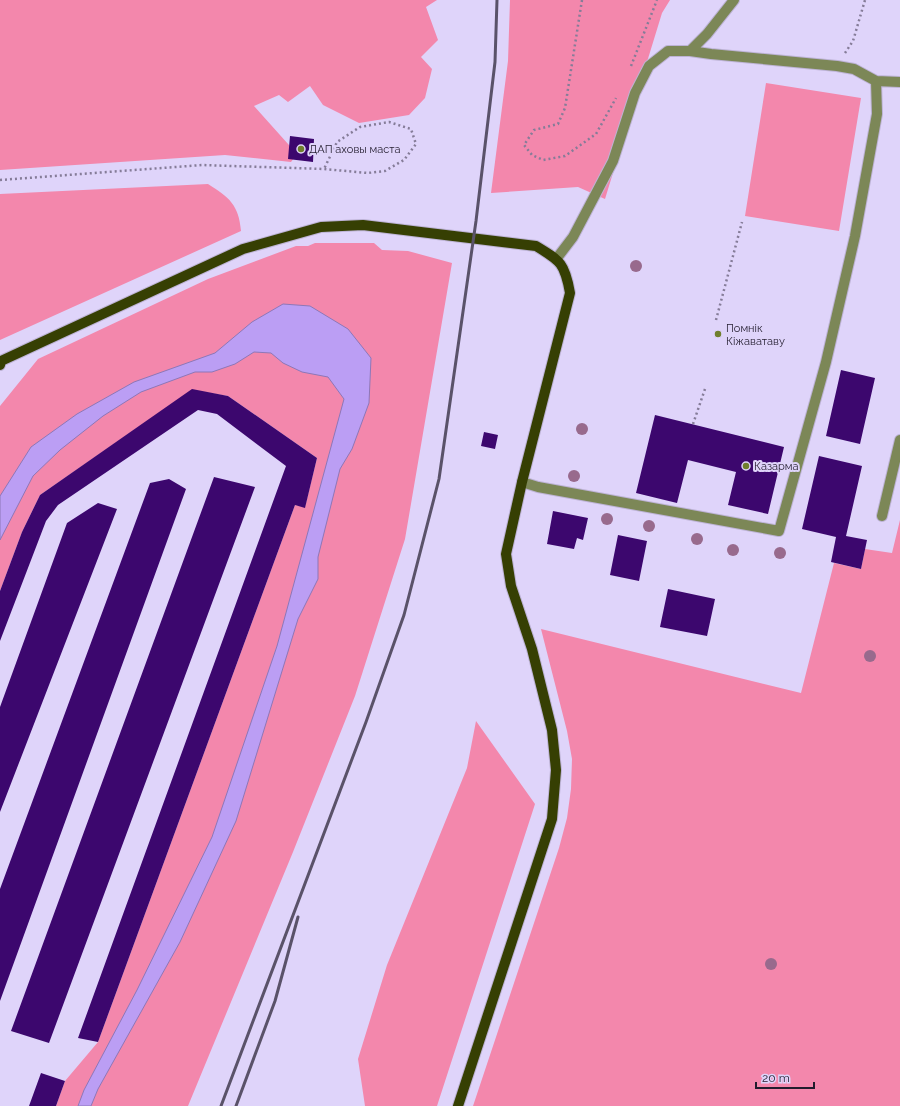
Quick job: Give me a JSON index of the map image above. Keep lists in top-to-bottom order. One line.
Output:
{"places":["ДАП аховы маста","Помнік Кіжаватаву","Казарма"],"scale_bar":"20 m"}
